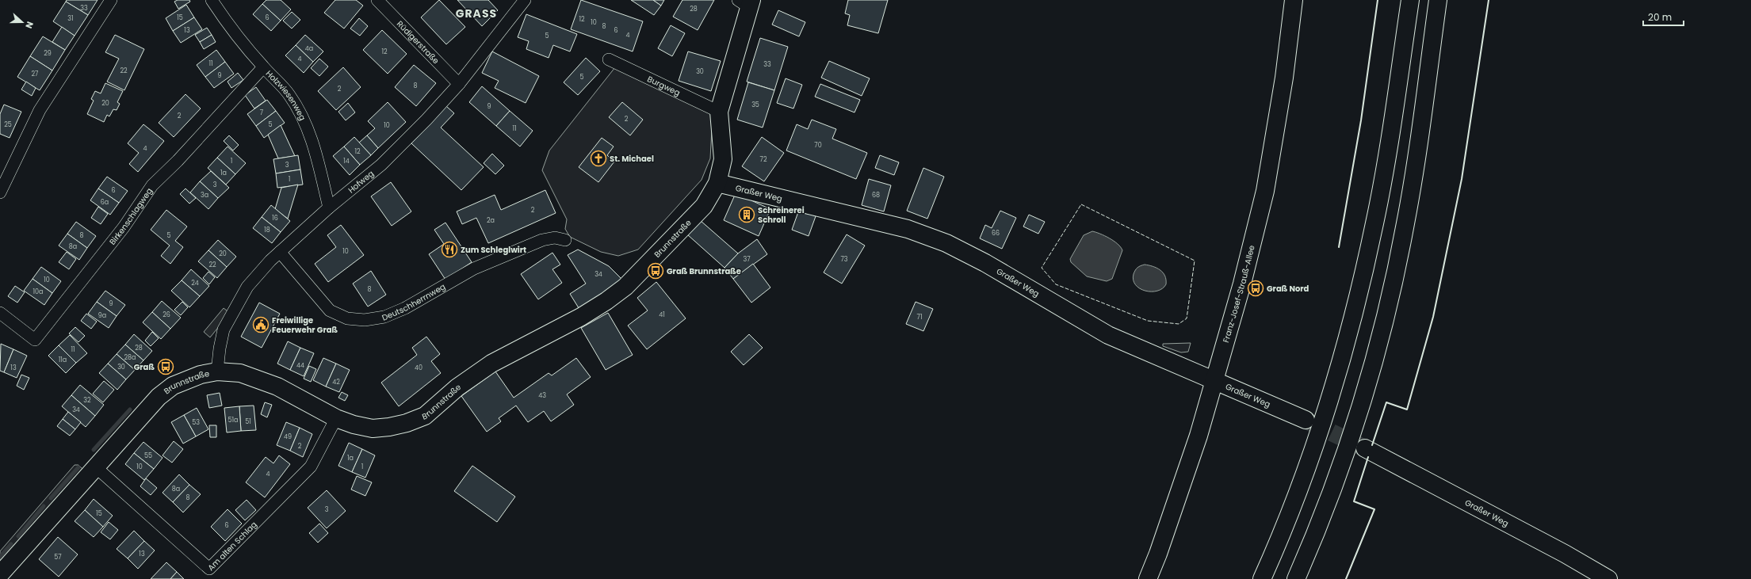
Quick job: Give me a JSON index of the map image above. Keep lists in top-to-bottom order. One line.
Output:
{"streets":{"main road":["Graßer Weg","Brunnstraße","Franz-Josef-Strauß-Allee"],"street":["Rüdigerstraße","Burgweg","Holzwiesenweg","Hofweg","Birkenschlagweg","Deutschherrnweg","Am alten Schlag"]},"crossings":[["Rüdigerstraße","Hofweg"],["Burgweg","Brunnstraße"],["Holzwiesenweg","Hofweg"],["Holzwiesenweg","Birkenschlagweg"],["Hofweg","Brunnstraße"],["Hofweg","Deutschherrnweg"],["Graßer Weg","Brunnstraße"],["Graßer Weg","Franz-Josef-Strauß-Allee"],["Brunnstraße","Am alten Schlag"]],"districts":["GRASS"],"places":{"church":["St. Michael"],"building":["Schreinerei Schroll"],"restaurant":["Zum Schleglwirt"],"bus stop":["Graß Brunnstraße","Graß Nord","Graß"],"public building":["Freiwillige Feuerwehr Graß"]},"house_numbers":["33","28","15","6","31","12","10","8","13","6","4","5","4a","12","29","4","11","33","22","30","27","9","5","8","2","20","35","9","7","2","2","25","5","10","11","70","4","12","72","1","14","3","1a","1","3","6","3a","68","6a","2","16","2a","18","66","8","5","8a","10","20","37","73","22","34","10","24","8","10a","9","26","41","9a","71","28","11","28a","11a","44","30","13","40","42","43","32","34","51a","51","53","49","2","55","1a","10","1","4","8a","8","3","15","6","13","57"],"scale_bar":"20 m","north":"right"}
